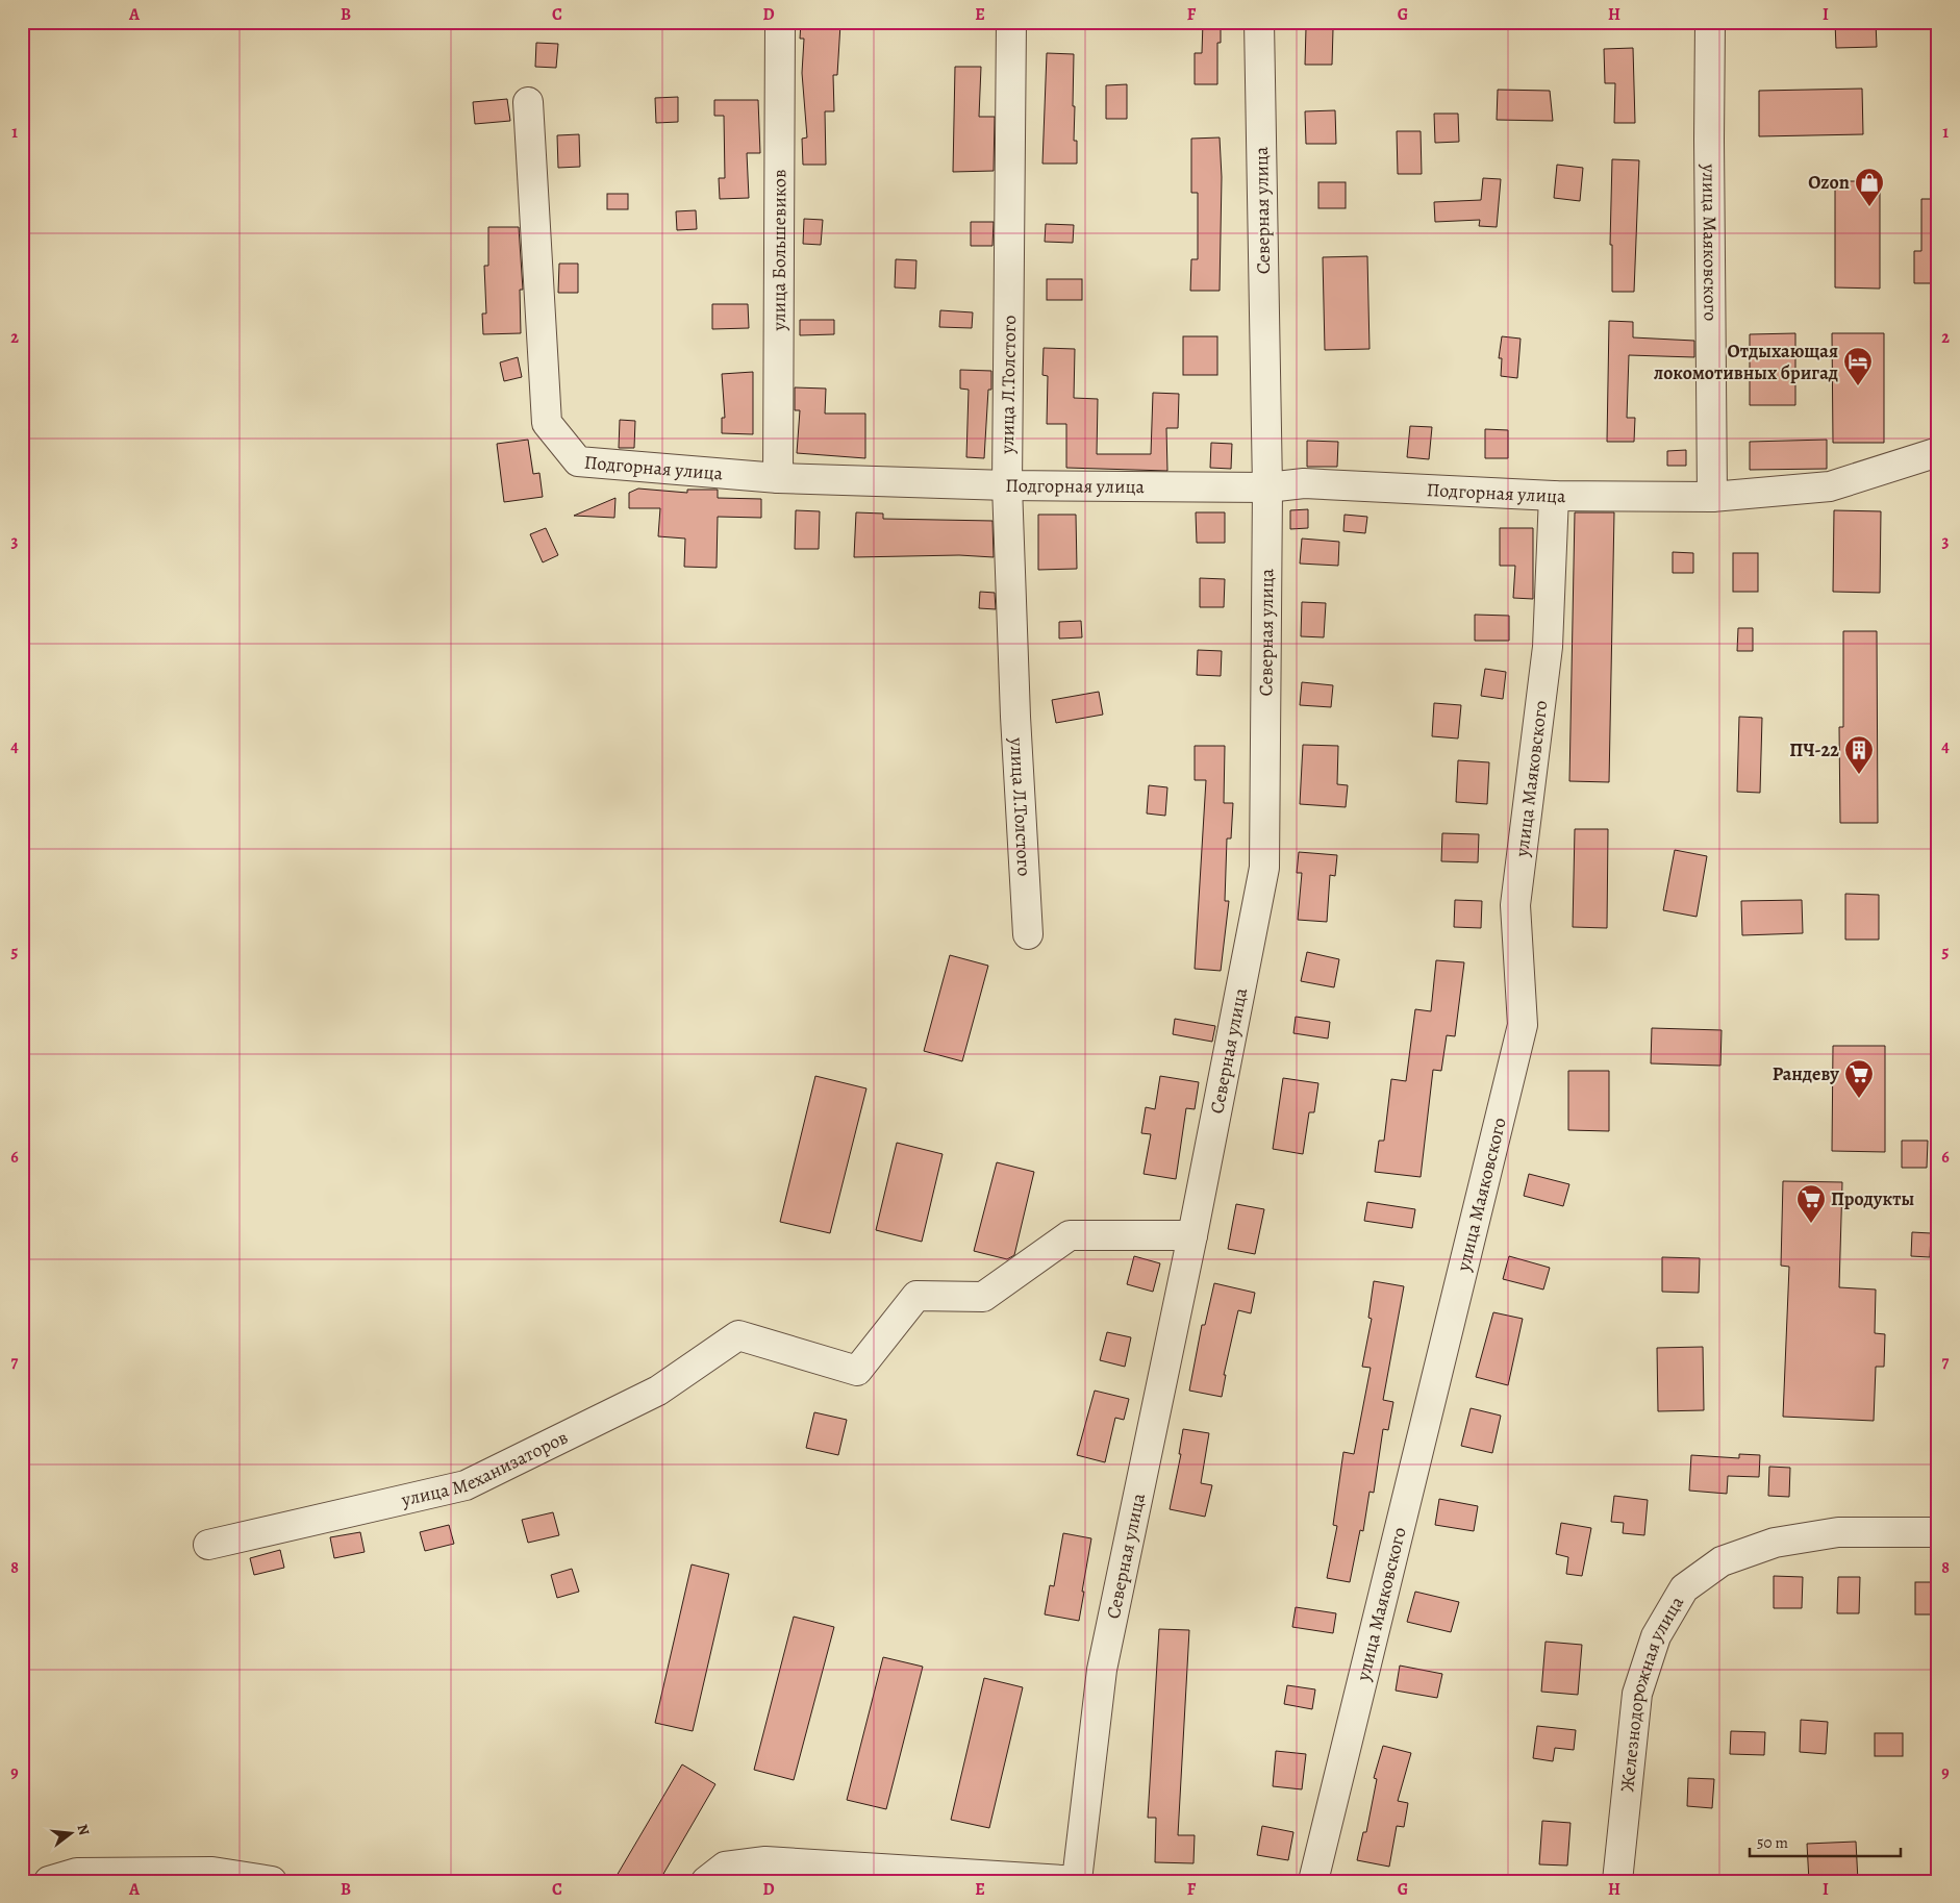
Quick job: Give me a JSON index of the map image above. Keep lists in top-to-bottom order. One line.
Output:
{"streets":{"street":["Северная улица","улица Маяковского","улица Большевиков","улица Л.Толстого","Подгорная улица","улица Механизаторов","Железнодорожная улица"]},"crossings":[["Северная улица","Подгорная улица"],["Северная улица","улица Механизаторов"],["улица Маяковского","Подгорная улица"],["улица Большевиков","Подгорная улица"],["улица Л.Толстого","Подгорная улица"]],"places":{"shop":["Ozon"],"hotel":["Отдыхающая локомотивных бригад"],"building":["ПЧ-22"],"supermarket":["Рандеву","Продукты"]},"scale_bar":"50 m","north":"right","grid":{"columns":["A","B","C","D","E","F","G","H","I"],"rows":["1","2","3","4","5","6","7","8","9"]}}
